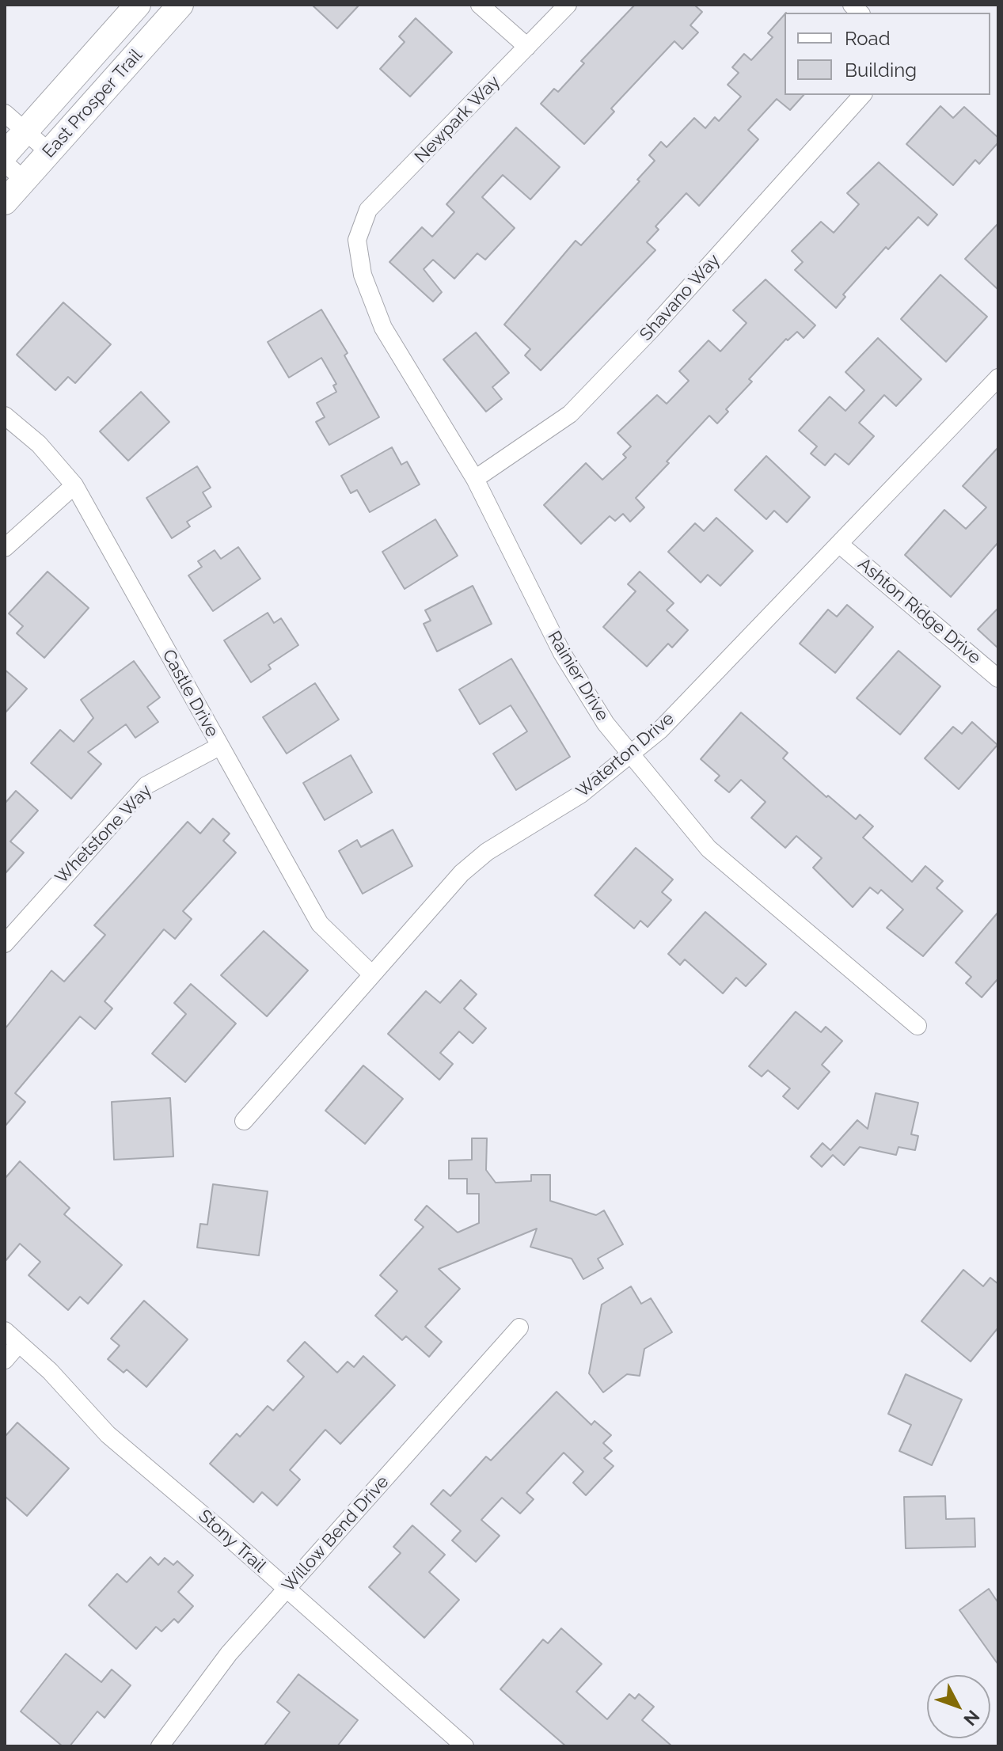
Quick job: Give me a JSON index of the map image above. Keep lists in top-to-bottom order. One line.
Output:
{"streets":{"main road":["East Prosper Trail"],"street":["Newpark Way","Shavano Way","Ashton Ridge Drive","Rainier Drive","Castle Drive","Waterton Drive","Whetstone Way","Willow Bend Drive","Stony Trail"]},"crossings":[["Newpark Way","Rainier Drive"],["Shavano Way","Rainier Drive"],["Ashton Ridge Drive","Waterton Drive"],["Rainier Drive","Waterton Drive"],["Castle Drive","Waterton Drive"],["Castle Drive","Whetstone Way"],["Willow Bend Drive","Stony Trail"]],"legend":["Road","Building"],"north":"bottom right"}
